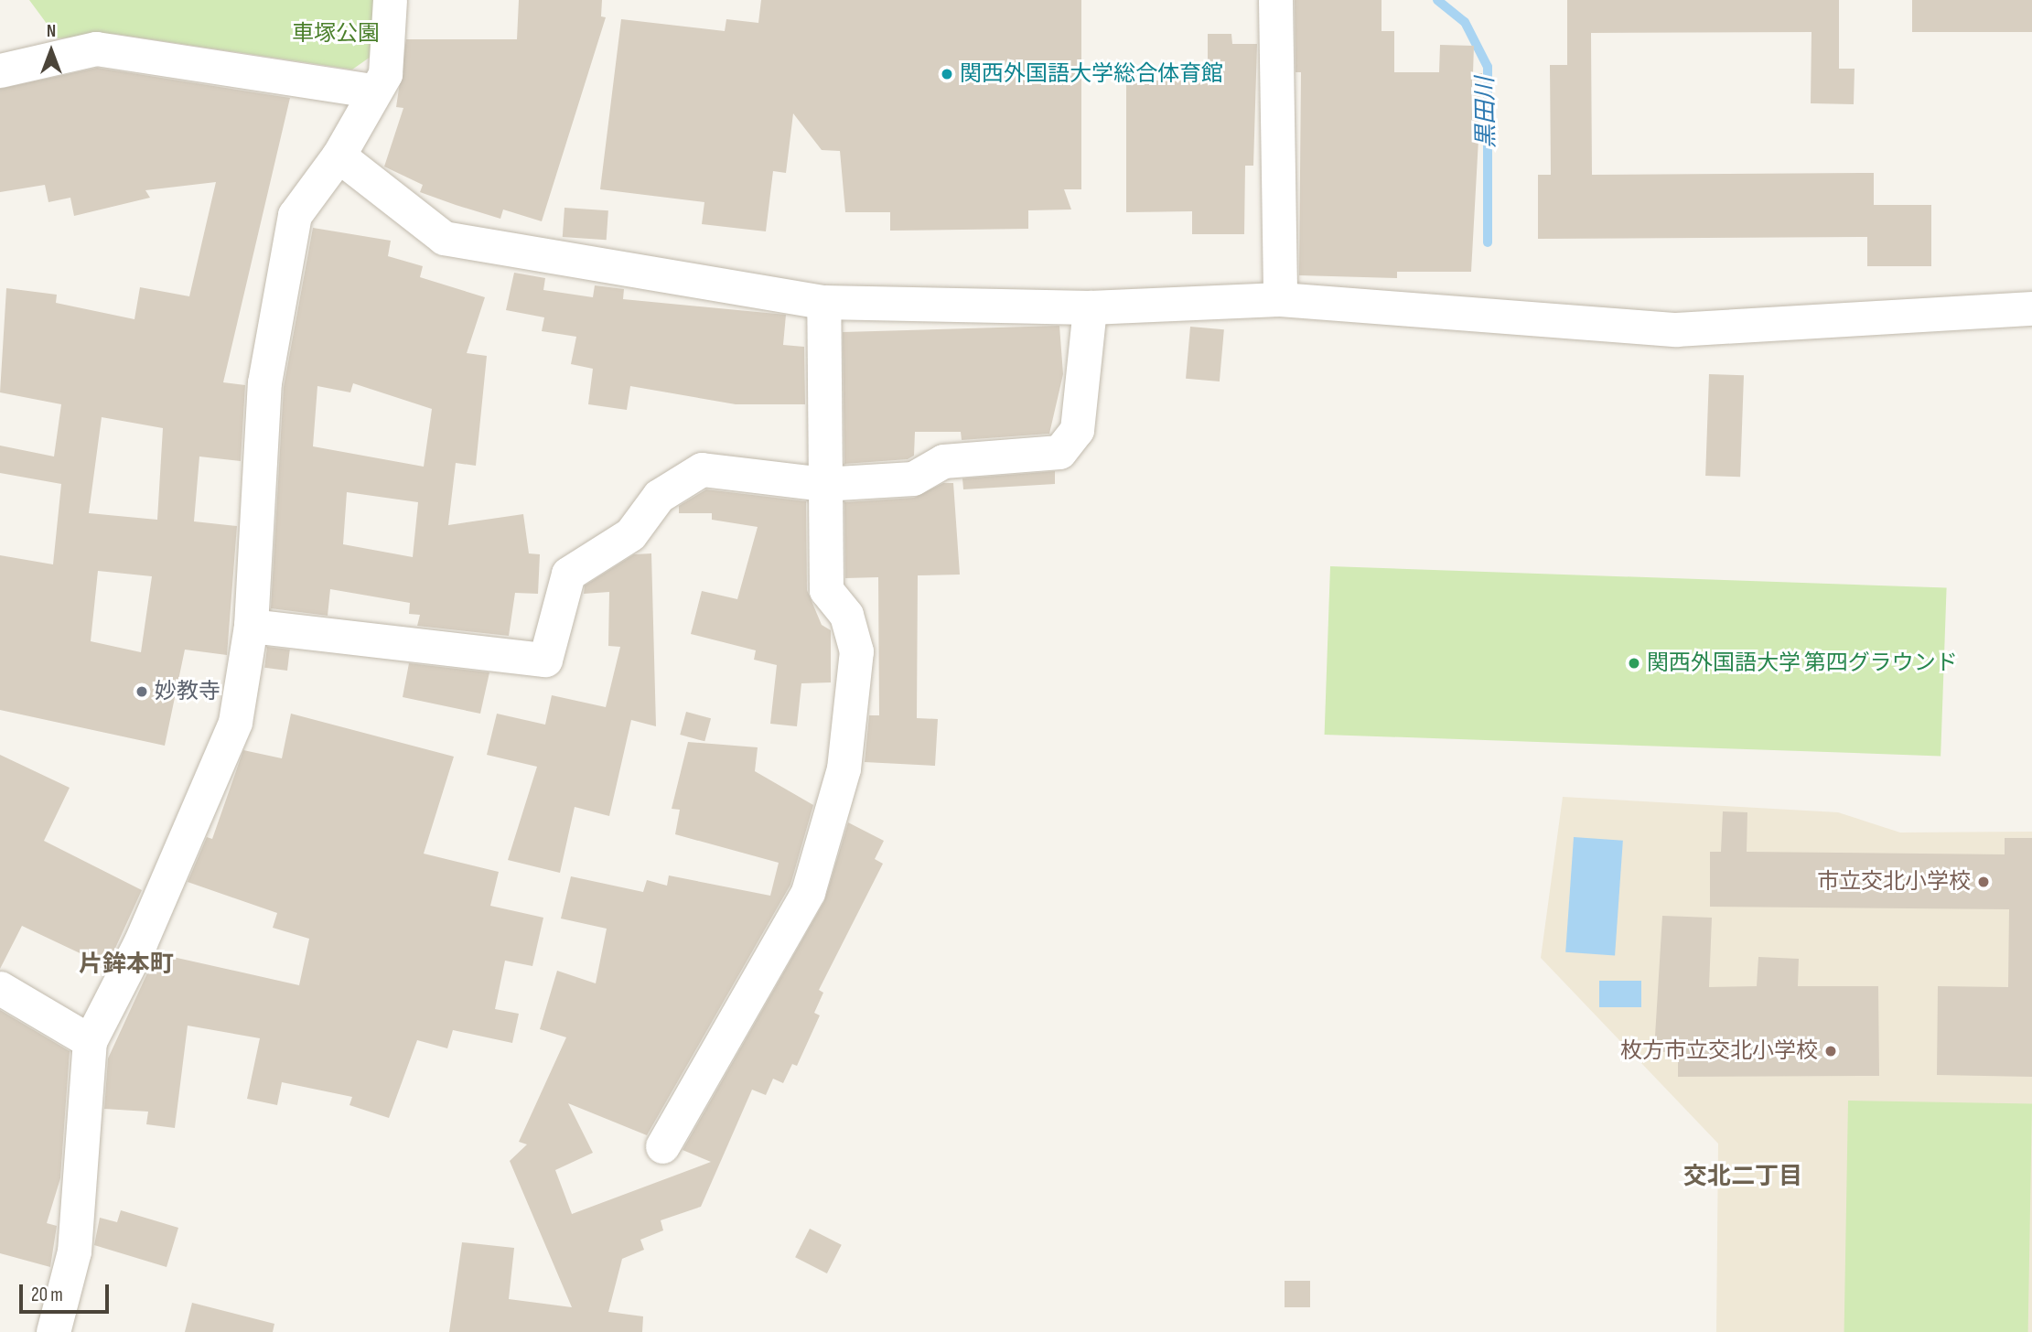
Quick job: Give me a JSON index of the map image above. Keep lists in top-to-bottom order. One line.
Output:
{"districts":["片鉾本町","交北二丁目"],"water":["黒田川"],"parks":["車塚公園"],"places":["関西外国語大学総合体育館","関西外国語大学 第四グラウンド","妙教寺","市立交北小学校","枚方市立交北小学校"],"scale_bar":"20 m","north":"top"}
